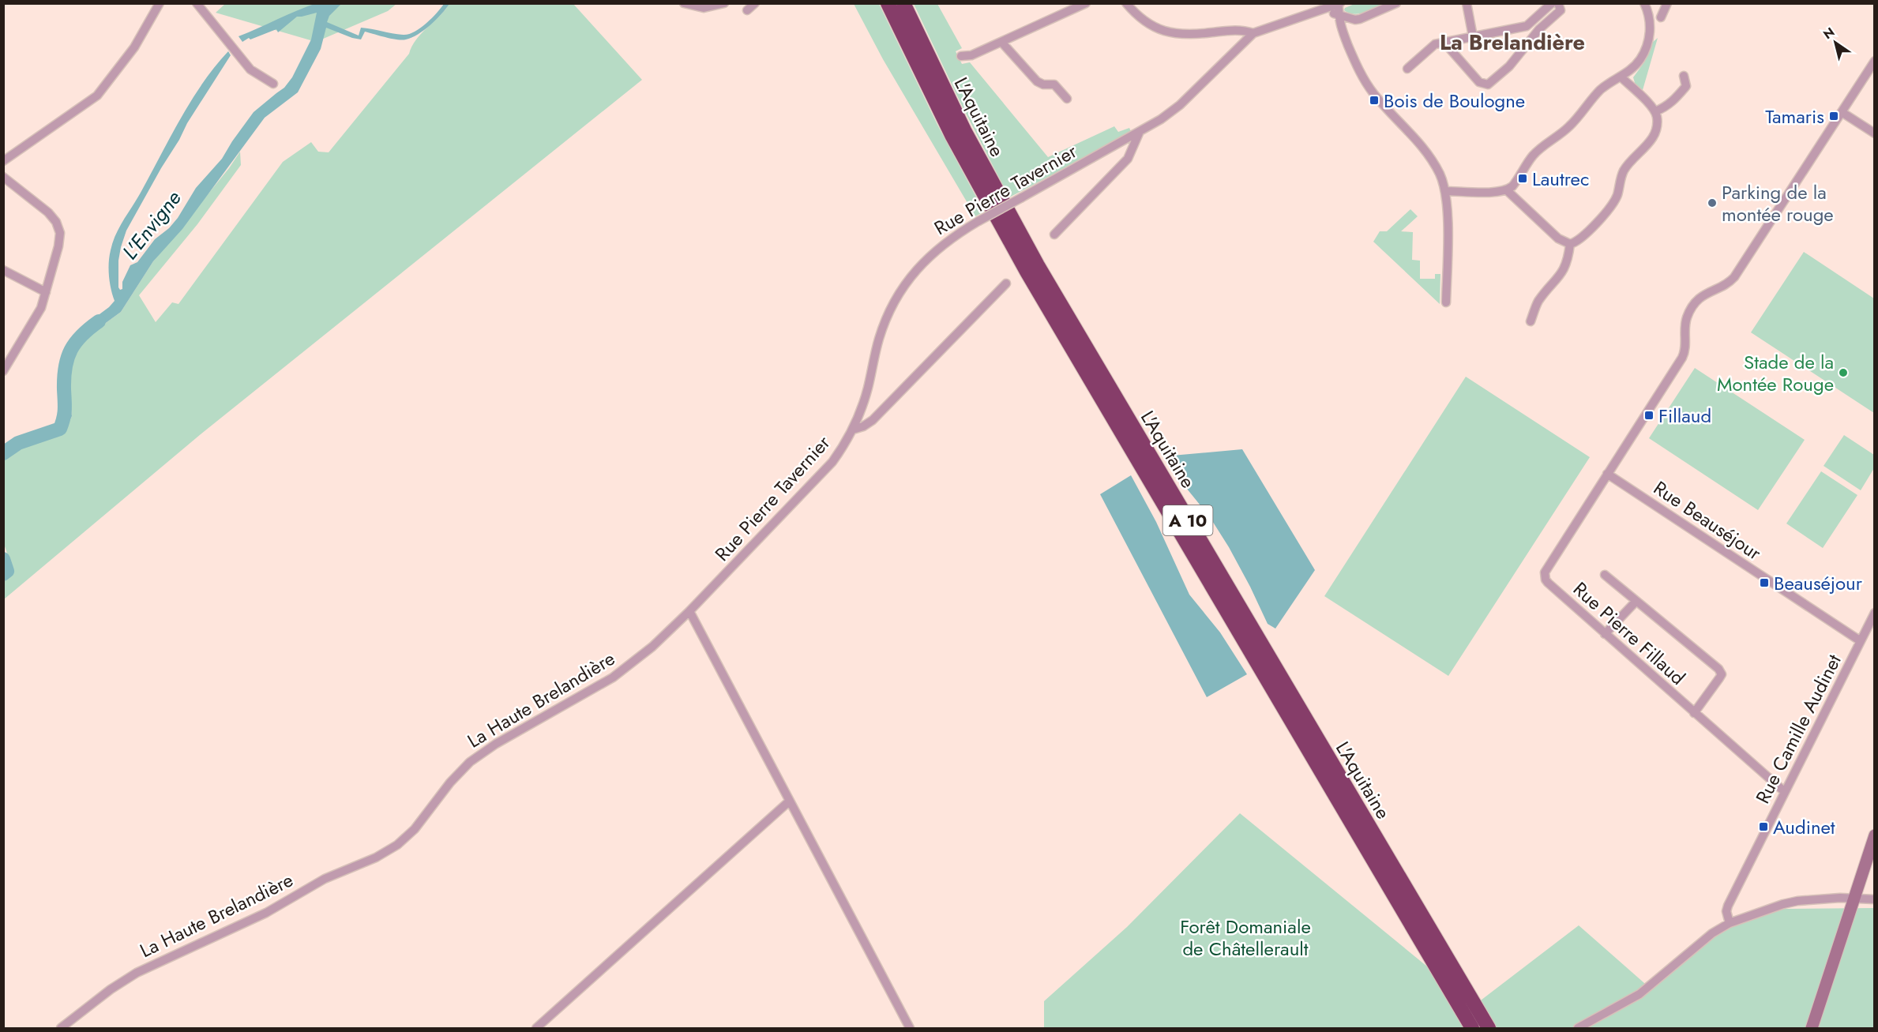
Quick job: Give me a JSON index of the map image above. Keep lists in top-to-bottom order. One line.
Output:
{"streets":{"highway":["L'Aquitaine","A 10"],"street":["Rue Pierre Tavernier","Rue Beauséjour","Rue Pierre Fillaud","La Haute Brelandière","Rue Camille Audinet"]},"crossings":[["Rue Pierre Tavernier","La Haute Brelandière"],["Rue Beauséjour","Rue Pierre Fillaud"],["Rue Beauséjour","Rue Camille Audinet"],["Rue Pierre Fillaud","Rue Camille Audinet"]],"districts":["La Brelandière"],"water":["L'Envigne"],"parks":["Forêt Domaniale de Châtellerault"],"places":{"transit":["Bois de Boulogne","Tamaris","Lautrec","Fillaud","Beauséjour","Audinet"],"other":["Parking de la montée rouge","Stade de la Montée Rouge"]},"north":"top left"}
